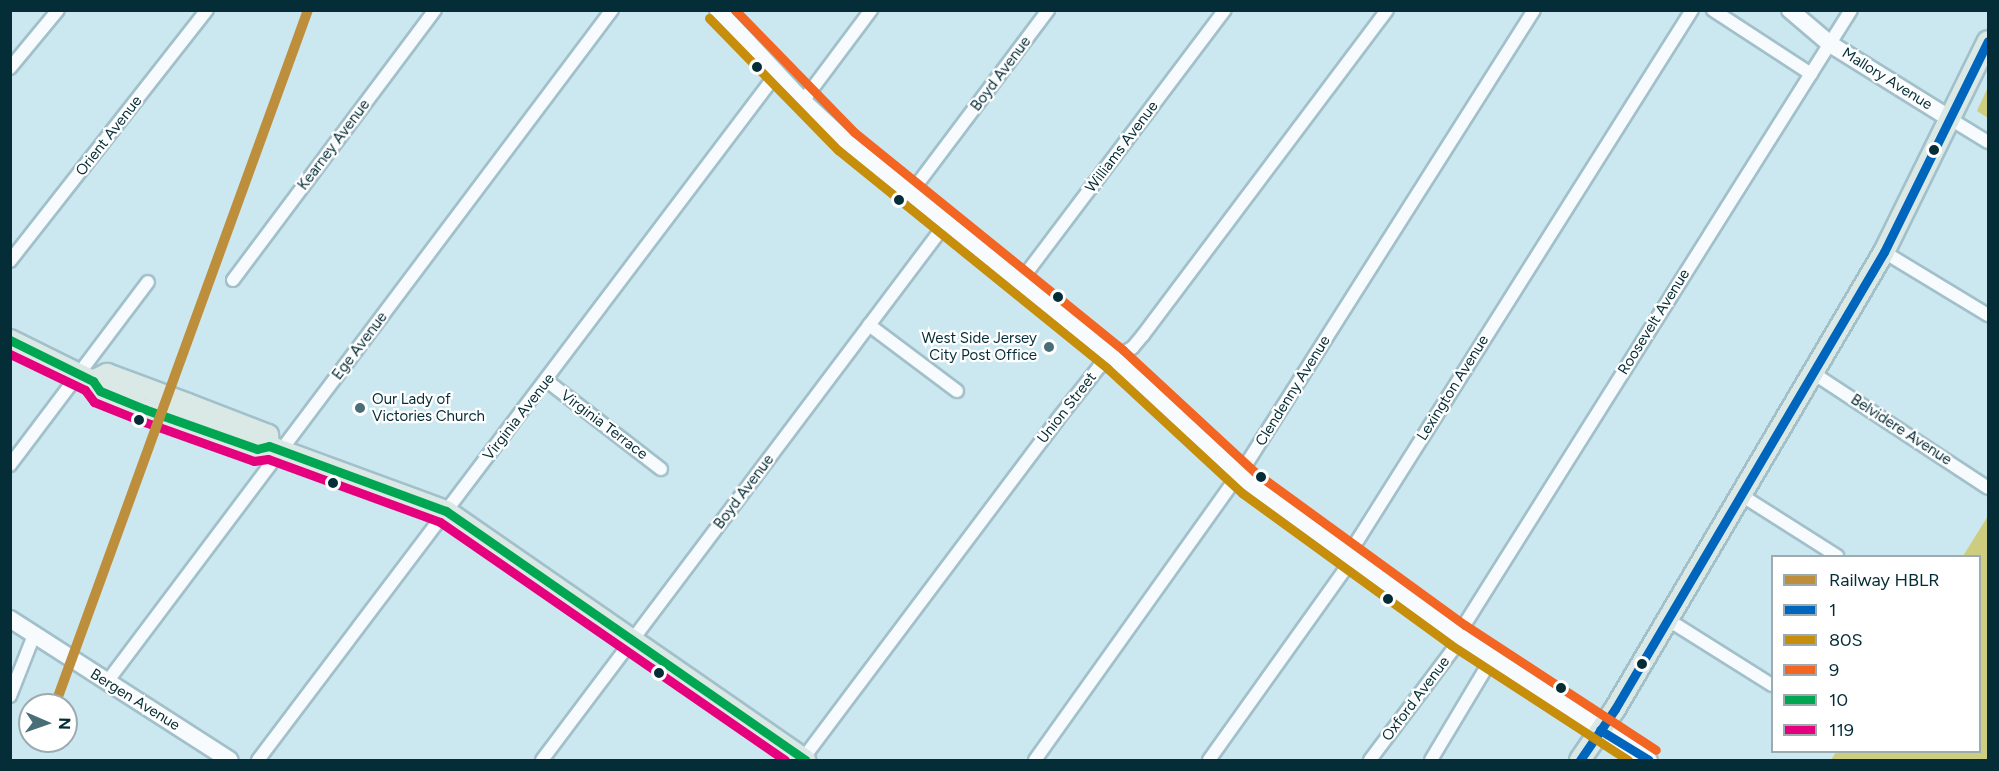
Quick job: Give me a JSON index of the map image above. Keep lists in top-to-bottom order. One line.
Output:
{"streets":{"main road":["Mallory Avenue","Bergen Avenue"],"street":["Boyd Avenue","Orient Avenue","Kearney Avenue","Williams Avenue","Roosevelt Avenue","Ege Avenue","Lexington Avenue","Clendenny Avenue","Union Street","Virginia Avenue","Virginia Terrace","Belvidere Avenue","Oxford Avenue"]},"crossings":[["Mallory Avenue","Roosevelt Avenue"],["Roosevelt Avenue","Oxford Avenue"],["Ege Avenue","Bergen Avenue"],["Virginia Avenue","Virginia Terrace"]],"places":["West Side Jersey City Post Office","Our Lady of Victories Church"],"lines":["rail line HBLR","transit line 9","transit line 80S","transit line 1","transit line 10","transit line 119"],"legend":["Railway HBLR","1","80S","9","10","119"],"north":"right"}
